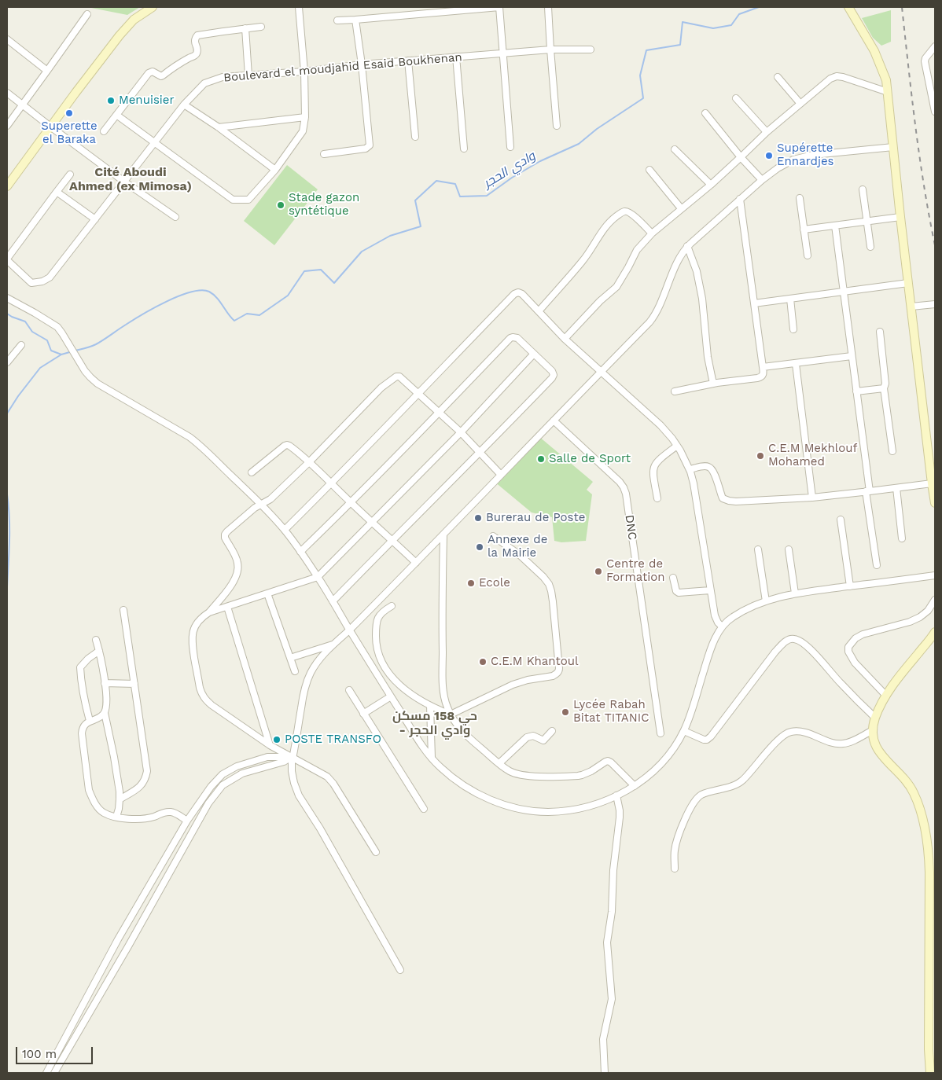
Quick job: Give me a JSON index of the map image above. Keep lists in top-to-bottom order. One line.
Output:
{"streets":{"street":["Boulevard el moudjahid Esaid Boukhenan","DNC"]},"districts":["Cité Aboudi Ahmed (ex Mimosa)","حي 158 مسكن - وادي الحجر"],"water":["وادي الحجر"],"places":["Menuisier","Superette el Baraka","Supérette Ennardjes","Stade gazon syntétique","C.E.M Mekhlouf Mohamed","Salle de Sport","Burerau de Poste","Annexe de la Mairie","Centre de Formation","Ecole","C.E.M Khantoul","Lycée Rabah Bitat TITANIC","POSTE TRANSFO"],"scale_bar":"100 m"}
